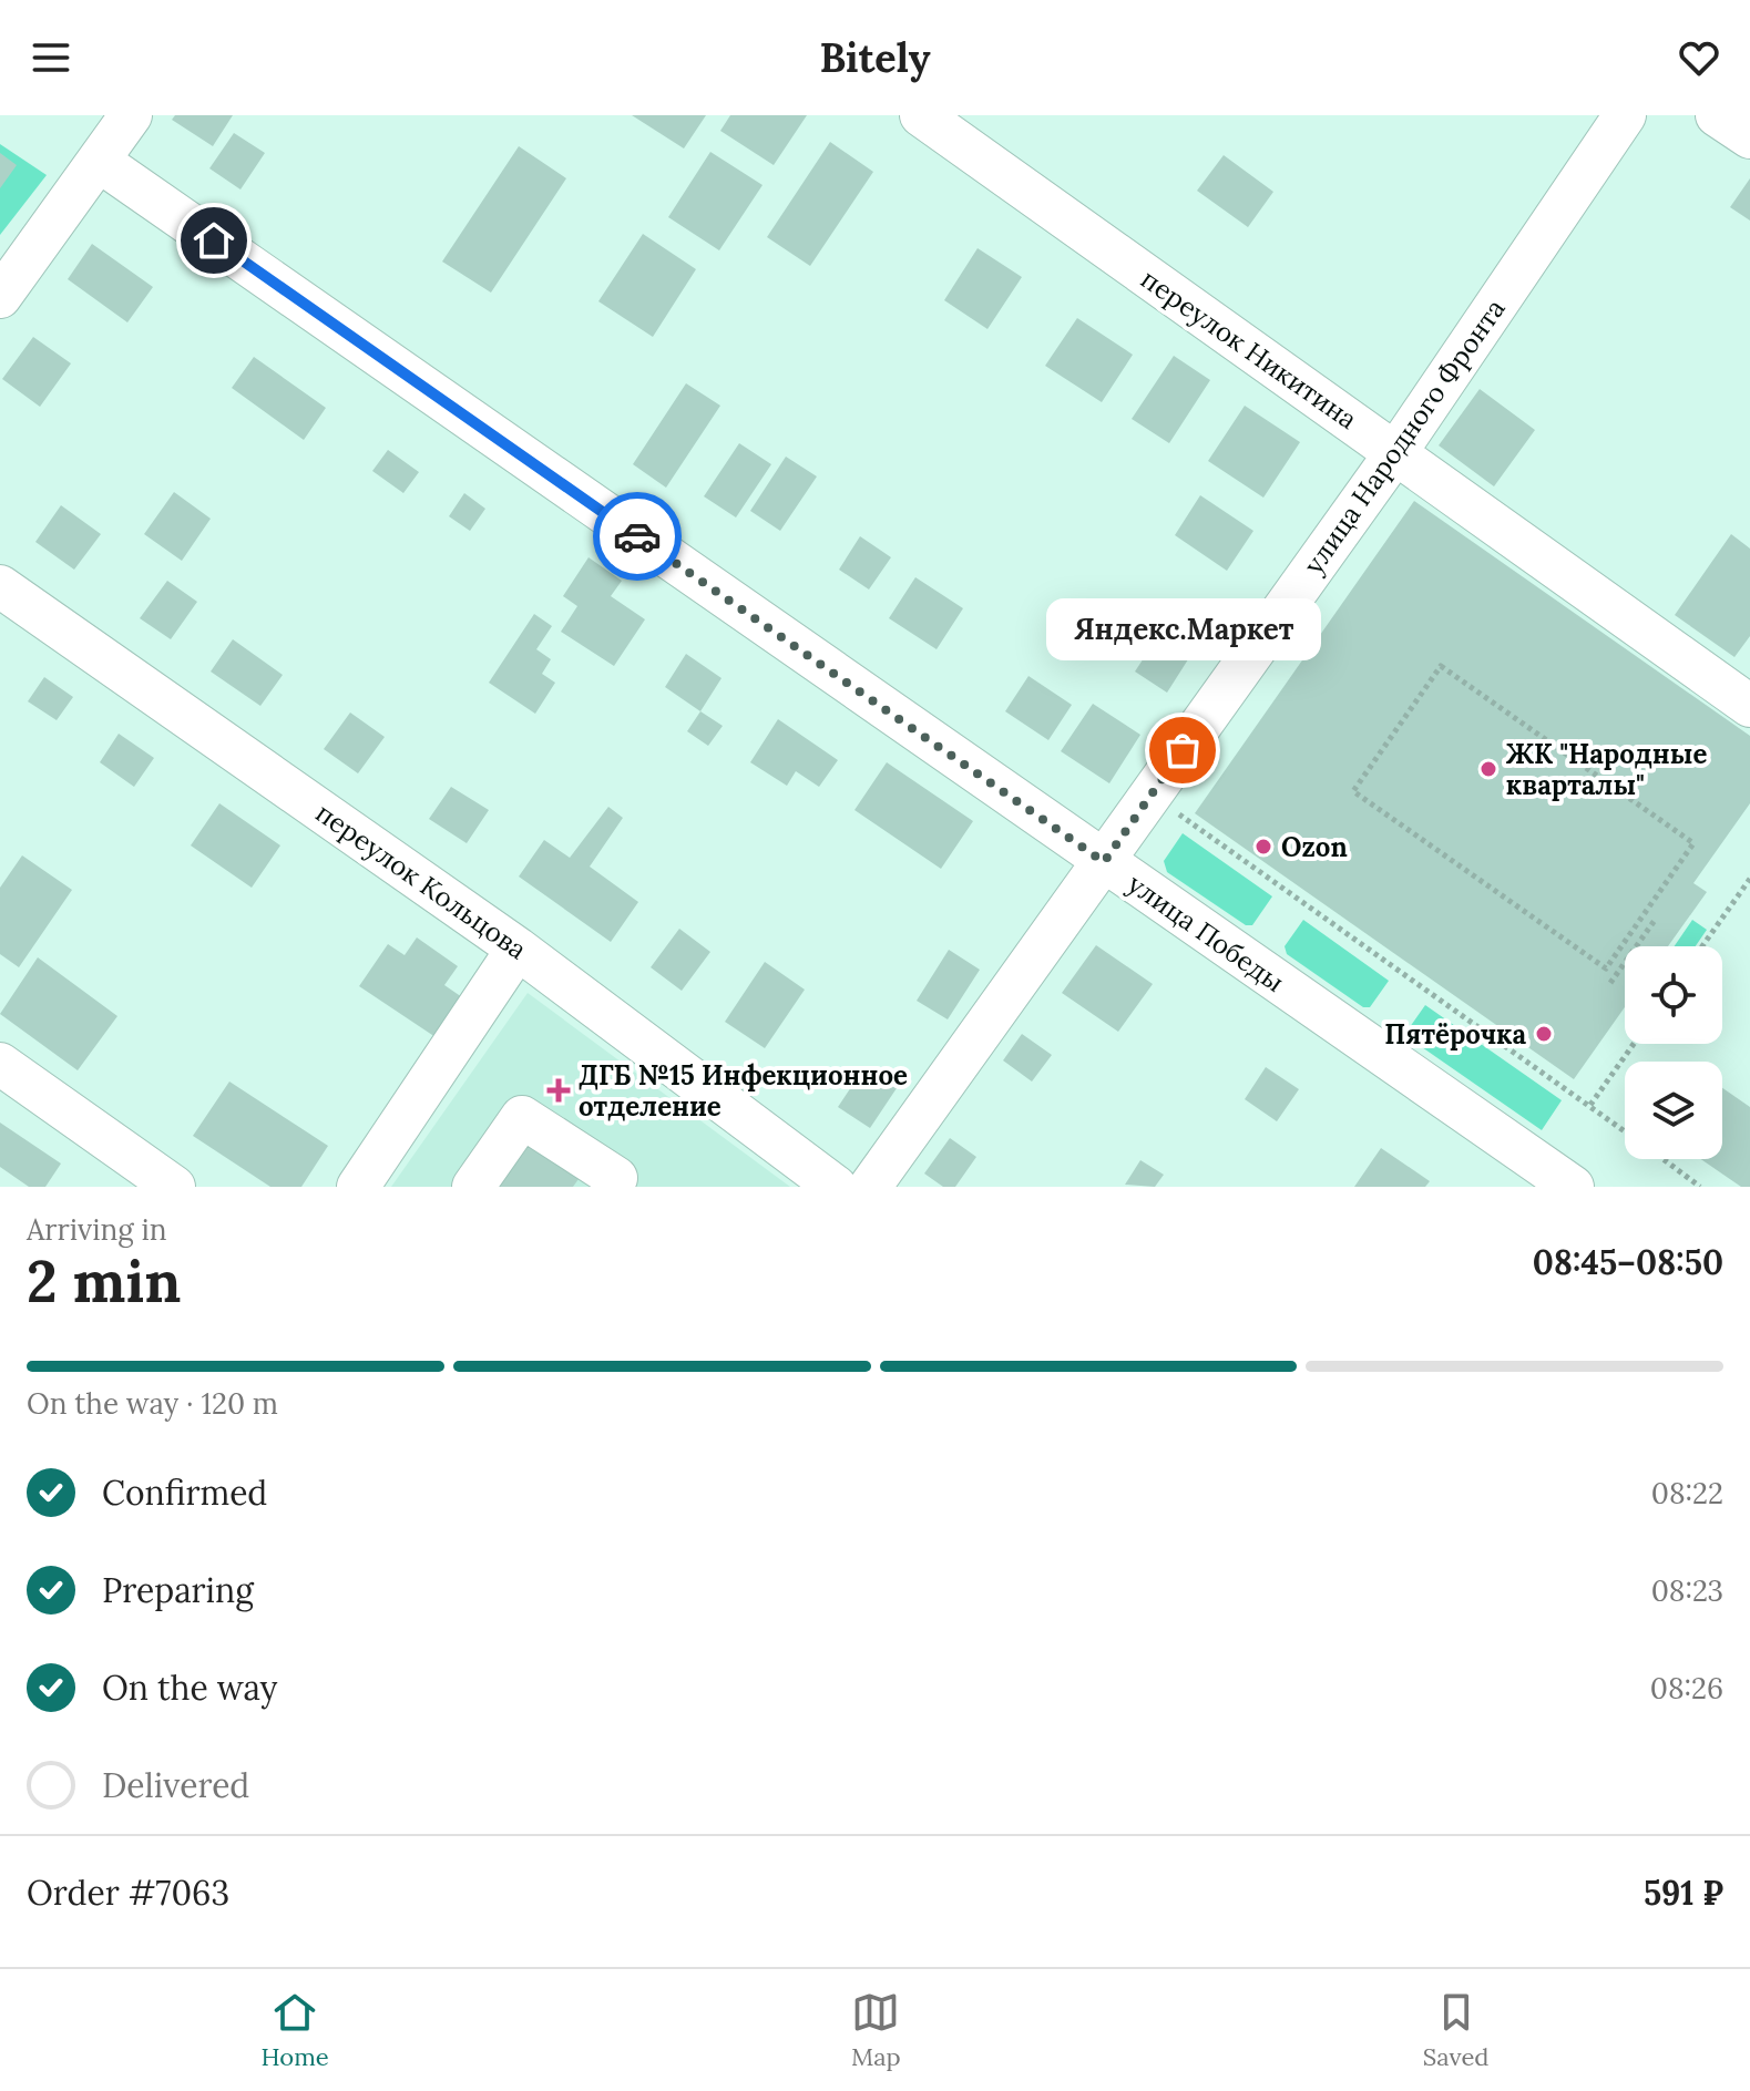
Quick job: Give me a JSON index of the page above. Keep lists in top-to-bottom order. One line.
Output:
{"streets":{"street":["переулок Никитина","улица Народного Фронта","переулок Кольцова","улица Победы"]},"crossings":[["переулок Никитина","улица Народного Фронта"],["улица Народного Фронта","улица Победы"]],"places":{"other":["Яндекс.Маркет","ЖК \"Народные кварталы\"","Ozon","Пятёрочка"],"health":["ДГБ №15 Инфекционное отделение"]},"page":{"header":"Bitely","bubble":"Яндекс.Маркет","heading":["2 min","Arriving in","08:45–08:50"],"panel":["Order #7063","591 ₽"],"bar":"On the way · 120 m","list":[["Confirmed","08:22"],["Preparing","08:23"],["On the way","08:26"],"Delivered"],"tabs":["Home","Map","Saved"]}}
